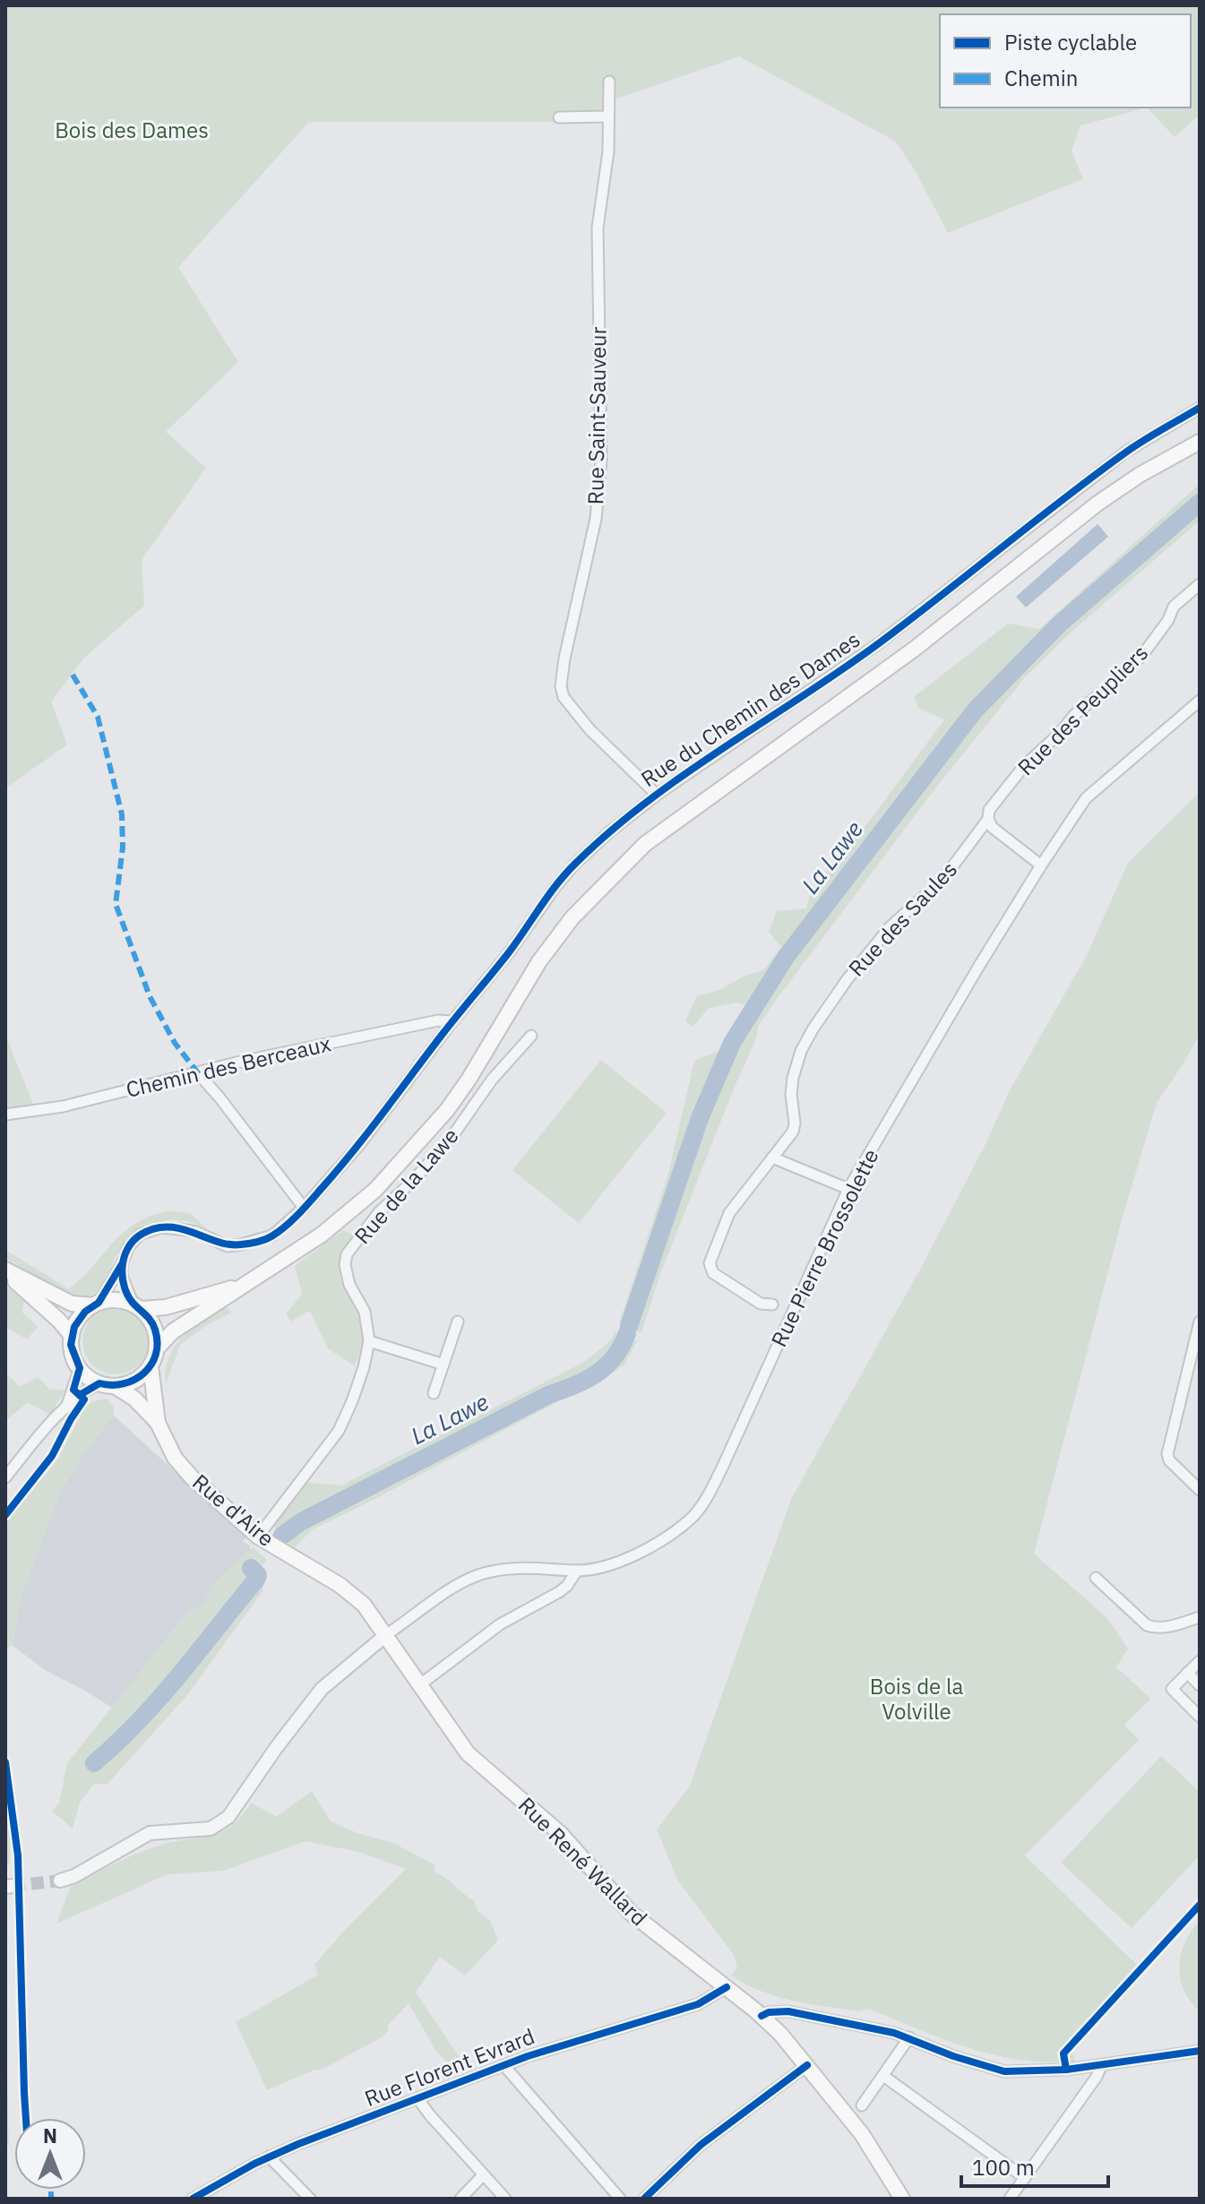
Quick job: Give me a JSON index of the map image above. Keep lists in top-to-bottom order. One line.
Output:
{"streets":{"main road":["Rue d'Aire","Rue René Wallard"],"street":["Rue Saint-Sauveur","Rue du Chemin des Dames","Rue des Peupliers","Rue des Saules","Chemin des Berceaux","Rue de la Lawe","Rue Pierre Brossolette","Rue Florent Evrard"]},"crossings":[["Rue Saint-Sauveur","Rue du Chemin des Dames"],["Rue du Chemin des Dames","Chemin des Berceaux"],["Rue du Chemin des Dames","Rue d'Aire"],["Rue des Peupliers","Rue des Saules"],["Rue de la Lawe","Rue d'Aire"],["Rue Pierre Brossolette","Rue René Wallard"],["Rue d'Aire","Rue René Wallard"],["Rue René Wallard","Rue Florent Evrard"]],"water":["La Lawe"],"parks":["Bois des Dames","Bois de la Volville"],"legend":["Piste cyclable","Chemin"],"scale_bar":"100 m","north":"top"}
